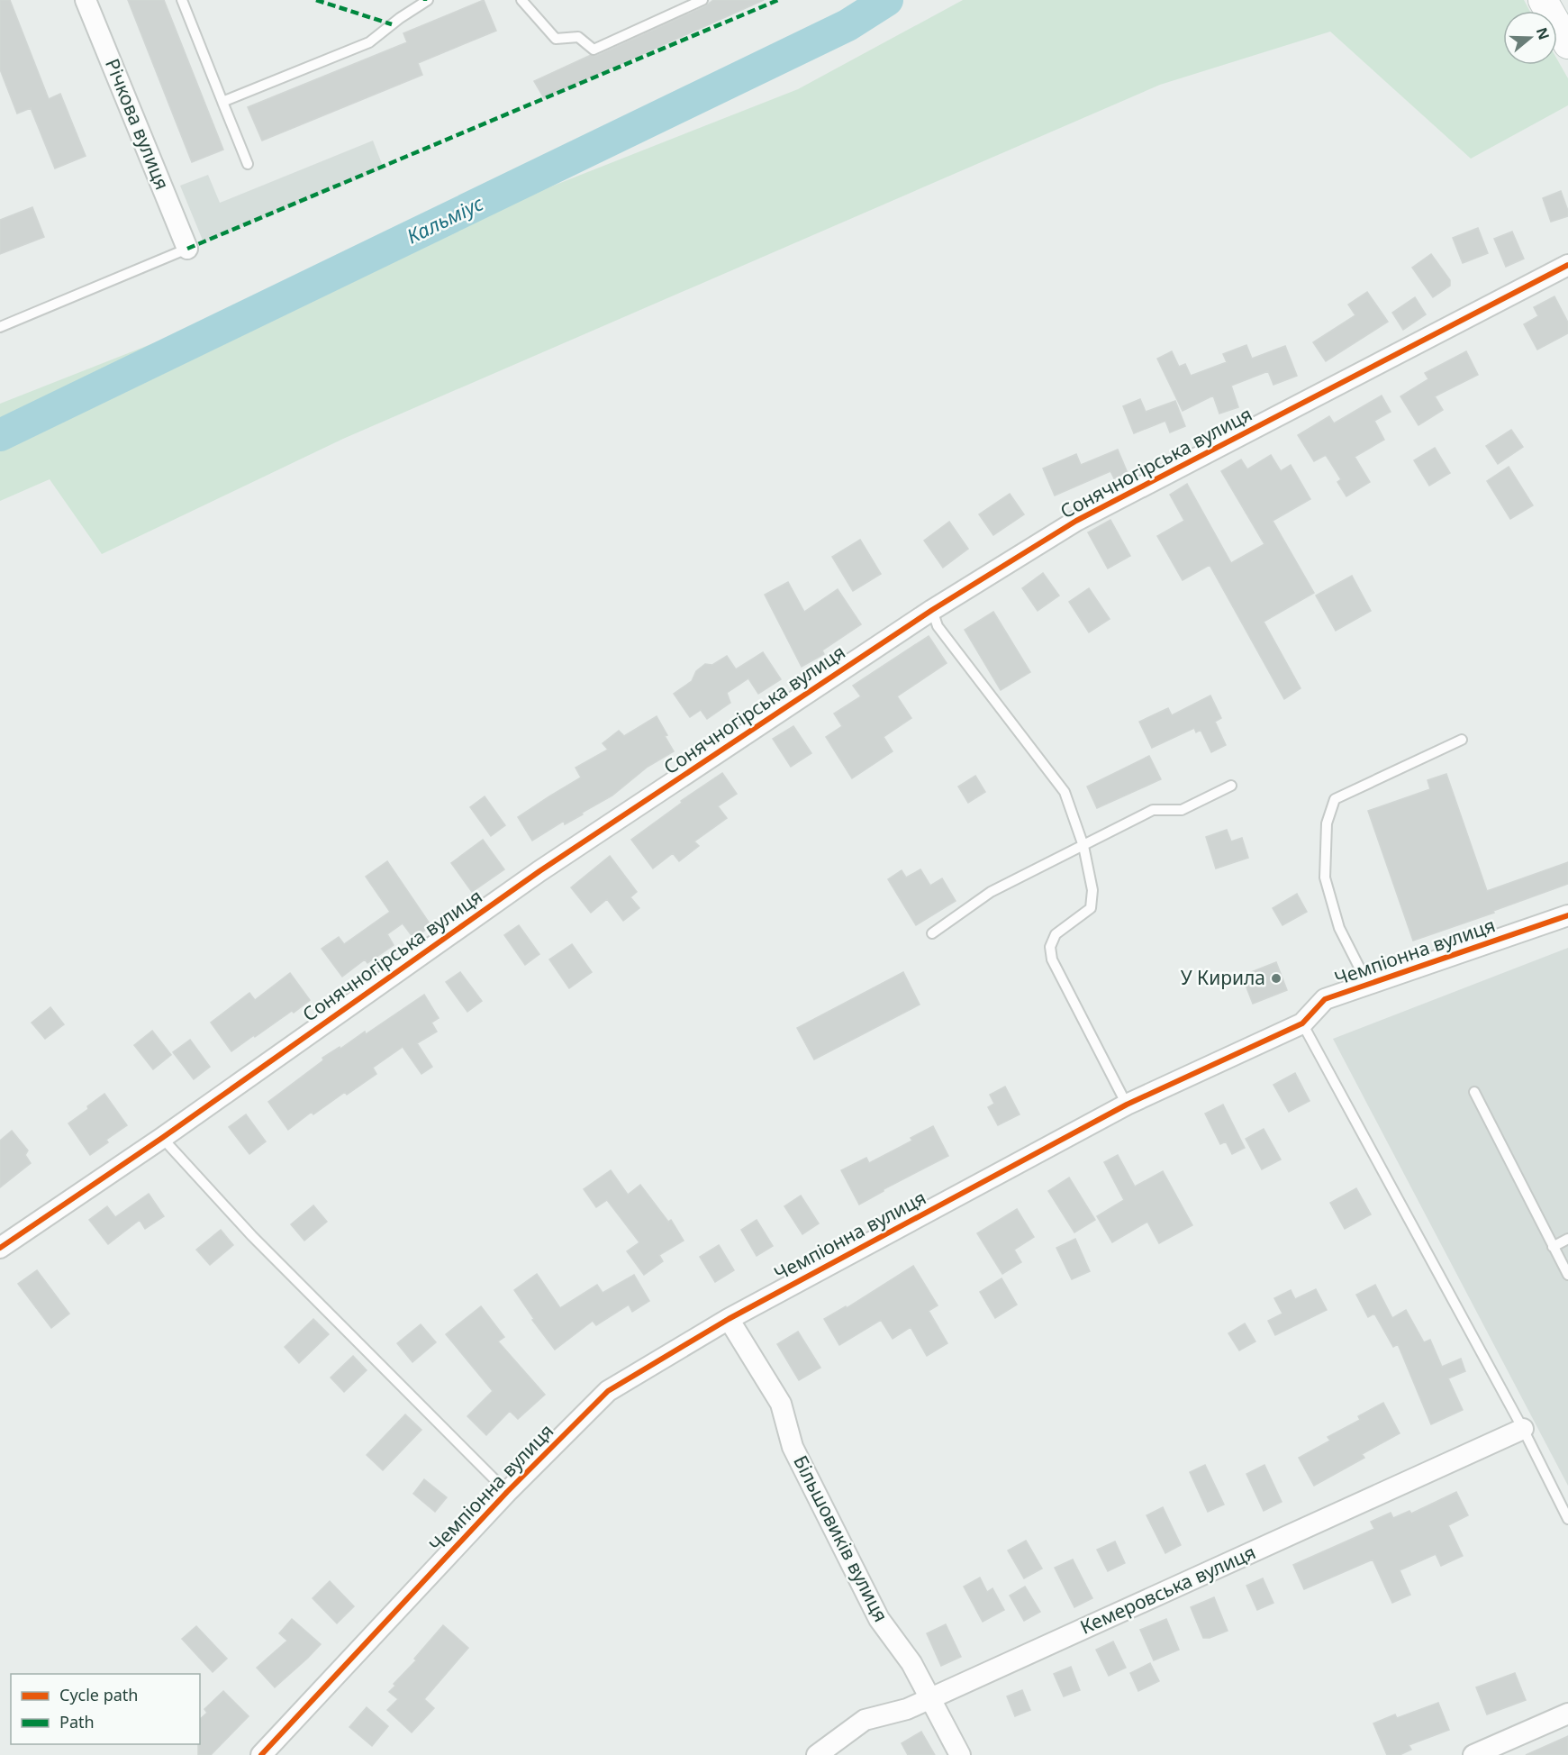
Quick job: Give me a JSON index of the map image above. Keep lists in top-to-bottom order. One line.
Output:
{"streets":{"street":["Річкова вулиця","Сонячногірська вулиця","Чемпіонна вулиця","Більшовиків вулиця","Кемеровська вулиця"]},"crossings":[["Чемпіонна вулиця","Більшовиків вулиця"],["Більшовиків вулиця","Кемеровська вулиця"]],"water":["Кальміус"],"places":["У Кирила"],"legend":["Cycle path","Path"],"north":"right"}
